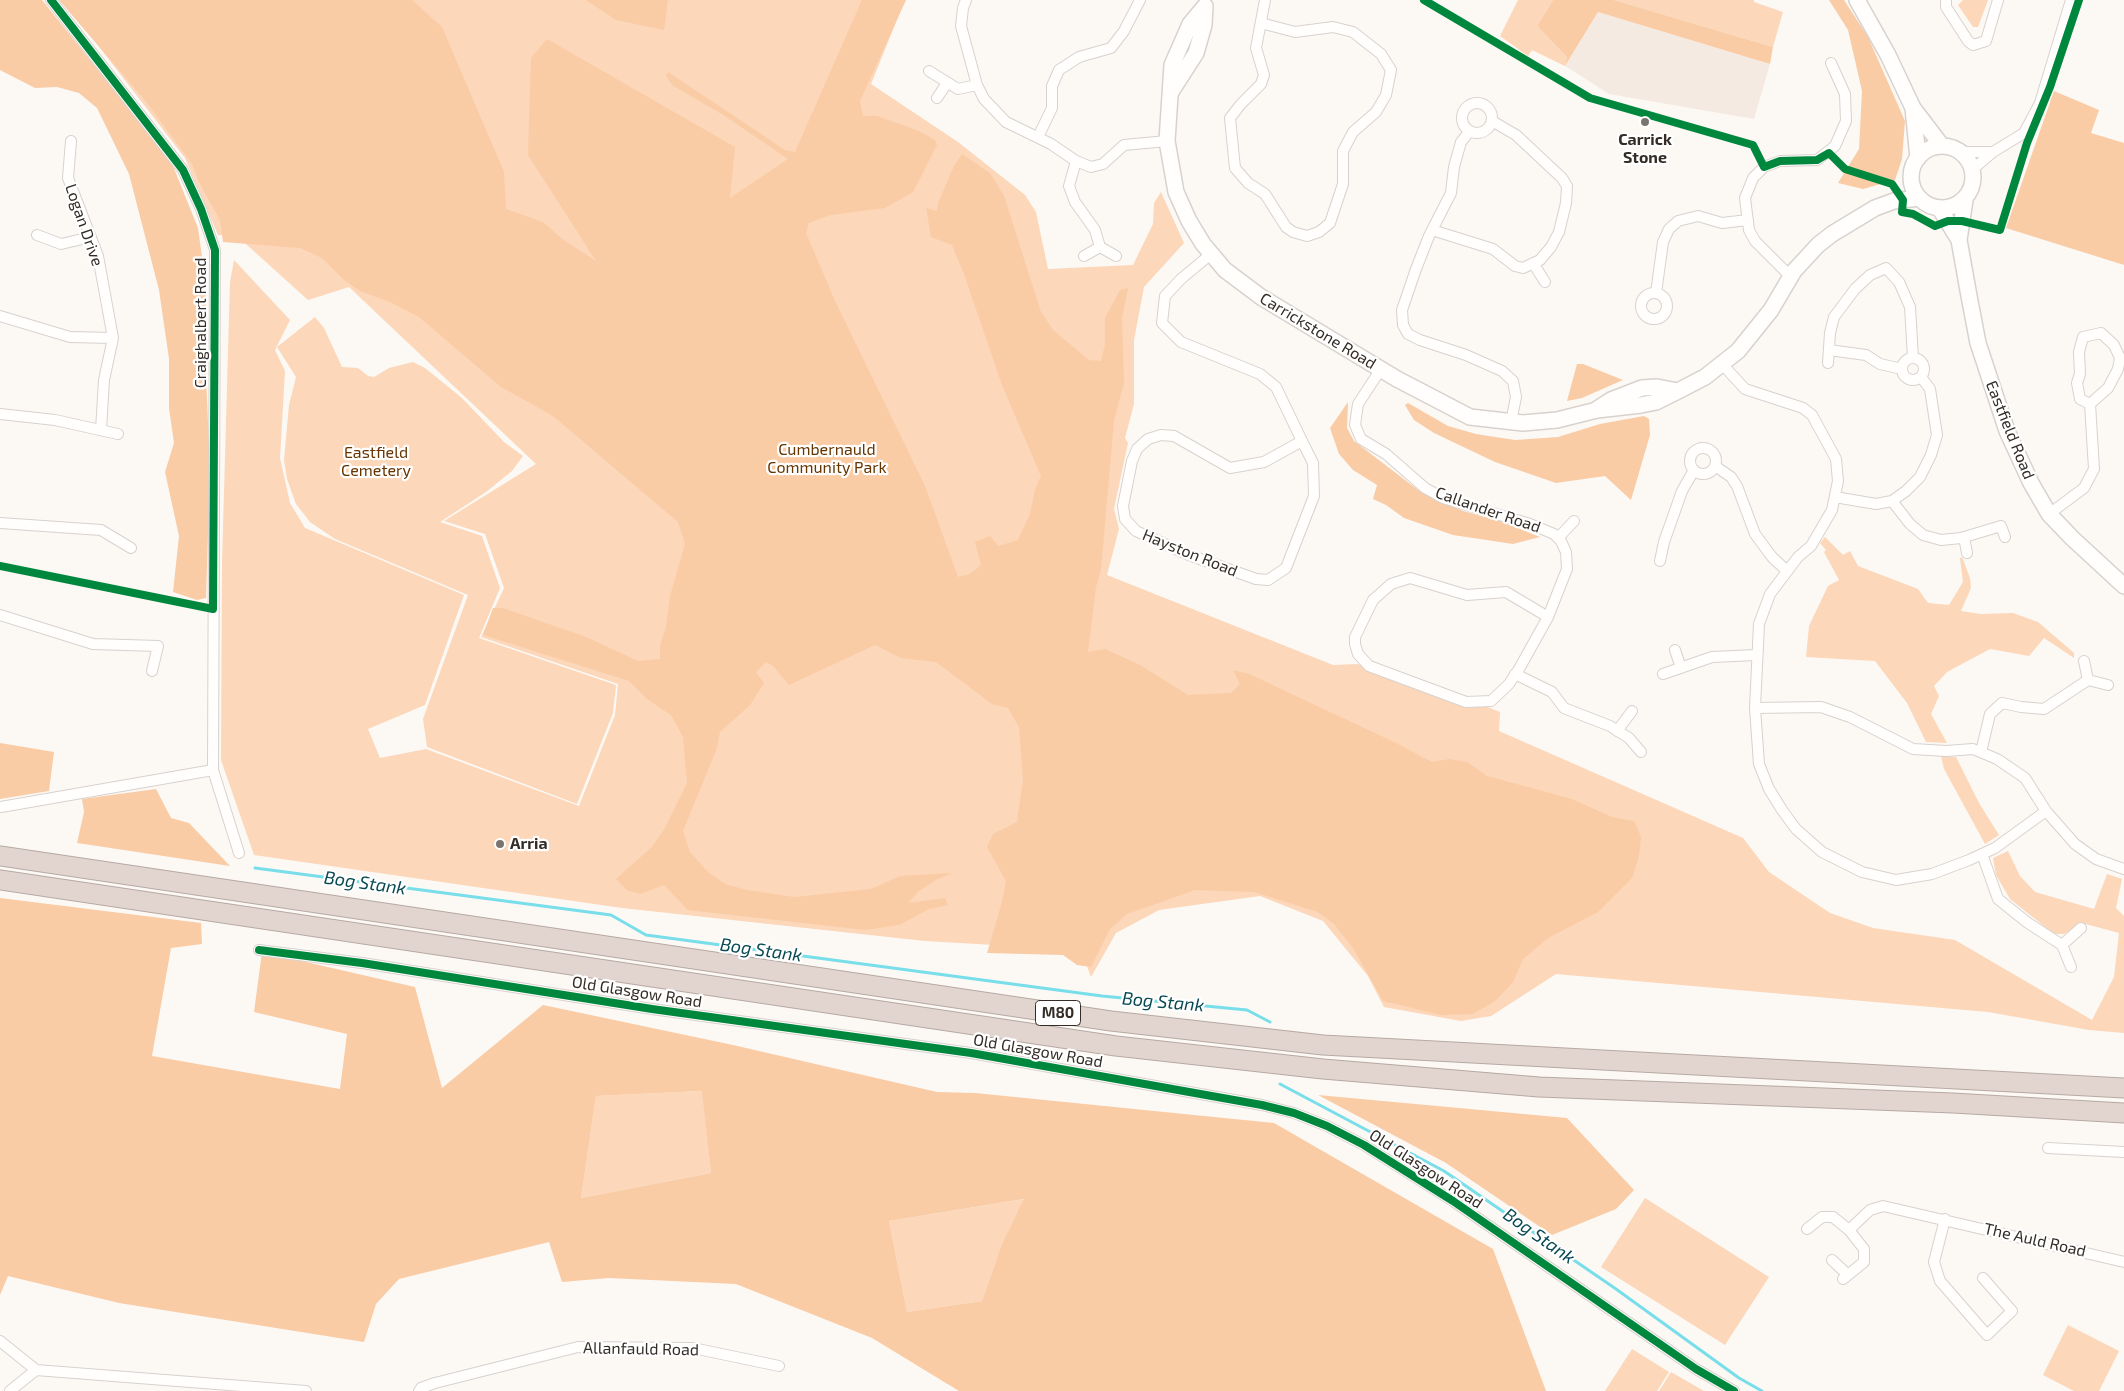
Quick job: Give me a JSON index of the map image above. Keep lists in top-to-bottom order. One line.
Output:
{"streets":{"highway":["M80"],"street":["Logan Drive","Craighalbert Road","Carrickstone Road","Eastfield Road","Callander Road","Hayston Road","Old Glasgow Road","The Auld Road","Allanfauld Road"]},"crossings":[["Carrickstone Road","Eastfield Road"],["Carrickstone Road","Callander Road"],["Carrickstone Road","Hayston Road"]],"water":["Bog Stank"],"parks":["Cumbernauld Community Park","Eastfield Cemetery"],"places":["Carrick Stone","Arria"]}
